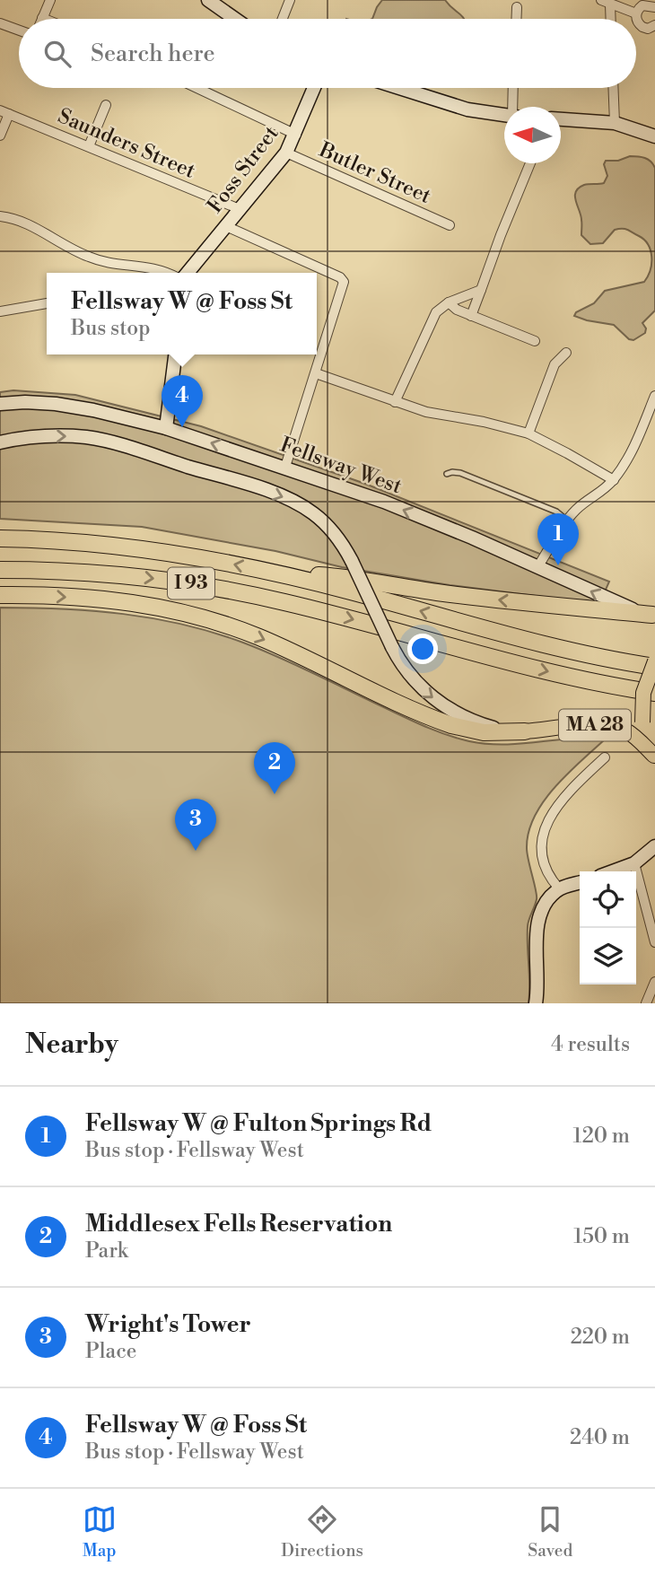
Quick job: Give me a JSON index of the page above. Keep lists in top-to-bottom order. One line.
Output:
{"streets":{"highway":["I 93"],"main road":["Foss Street","Fellsway West","MA 28"],"street":["Saunders Street","Butler Street"]},"crossings":[["Saunders Street","Foss Street"],["Foss Street","Butler Street"]],"north":"left","page":{"search":"Search here","popup":["Fellsway W @ Foss St","Bus stop"],"pins":["4","1","2","3"],"heading":["Nearby","4 results"],"list":[{"mark":"1","name":"Fellsway W @ Fulton Springs Rd","note":"Bus stop · Fellsway West","value":"120 m"},{"mark":"2","name":"Middlesex Fells Reservation","note":"Park","value":"150 m"},{"mark":"3","name":"Wright's Tower","note":"Place","value":"220 m"},{"mark":"4","name":"Fellsway W @ Foss St","note":"Bus stop · Fellsway West","value":"240 m"}],"nav":["Map","Directions","Saved"]}}
